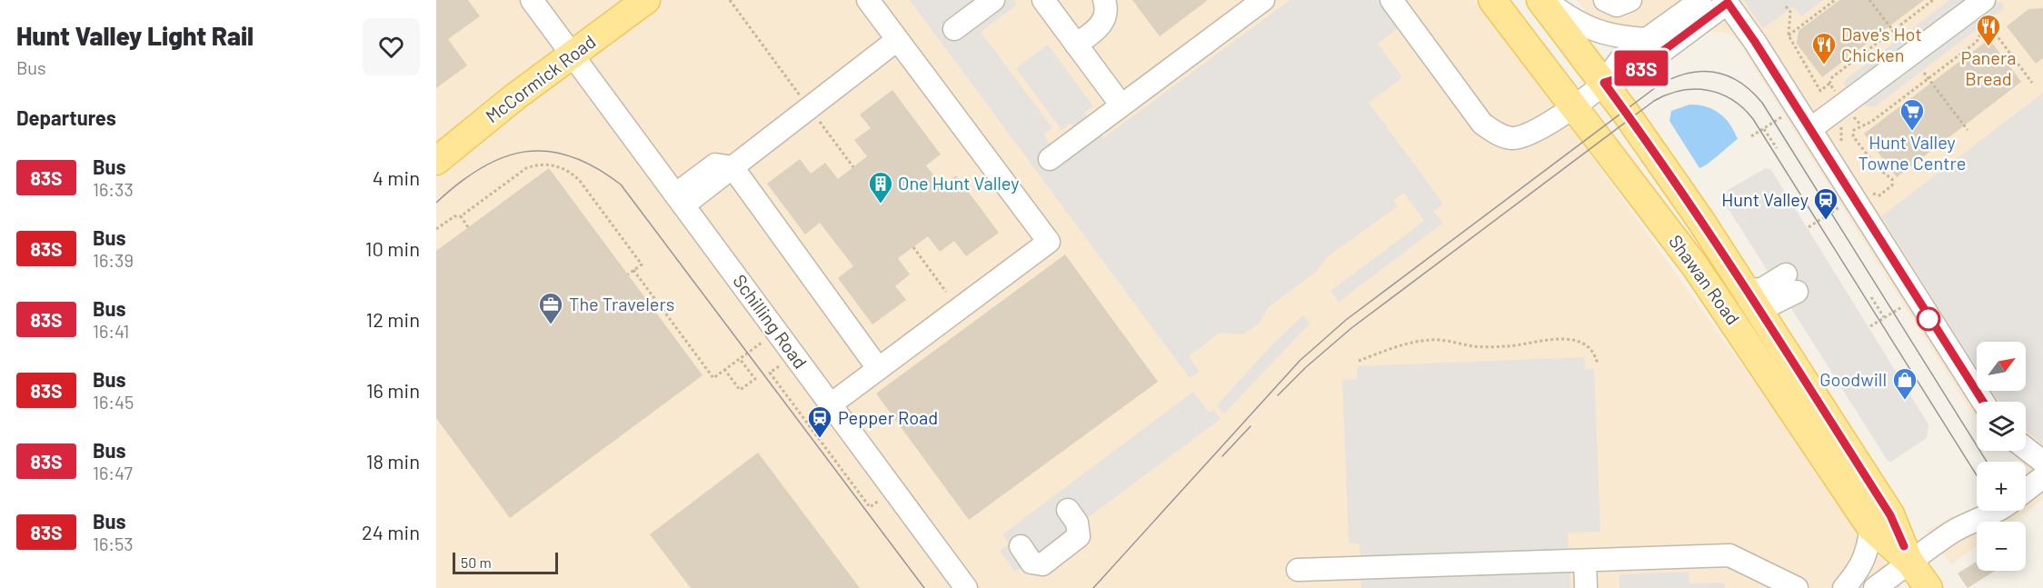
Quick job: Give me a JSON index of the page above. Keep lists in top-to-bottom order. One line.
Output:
{"streets":{"main road":["McCormick Road","Shawan Road"],"street":["Schilling Road"]},"crossings":[["McCormick Road","Schilling Road"]],"places":{"restaurant":["Panera Bread","Dave's Hot Chicken"],"supermarket":["Hunt Valley Towne Centre"],"building":["One Hunt Valley"],"station":["Hunt Valley","Pepper Road"],"office":["The Travelers"],"shop":["Goodwill"]},"lines":["bus line 83S"],"scale_bar":"50 m","north":"top right","page":{"heading":[["Hunt Valley Light Rail","Bus"],"Departures"],"on_map":"83S","list":[{"mark":"83S","name":"Bus","note":"16:33","value":"4 min"},{"mark":"83S","name":"Bus","note":"16:39","value":"10 min"},{"mark":"83S","name":"Bus","note":"16:41","value":"12 min"},{"mark":"83S","name":"Bus","note":"16:45","value":"16 min"},{"mark":"83S","name":"Bus","note":"16:47","value":"18 min"},{"mark":"83S","name":"Bus","note":"16:53","value":"24 min"}],"map_buttons":["+","−"],"scale":"50 m"}}
